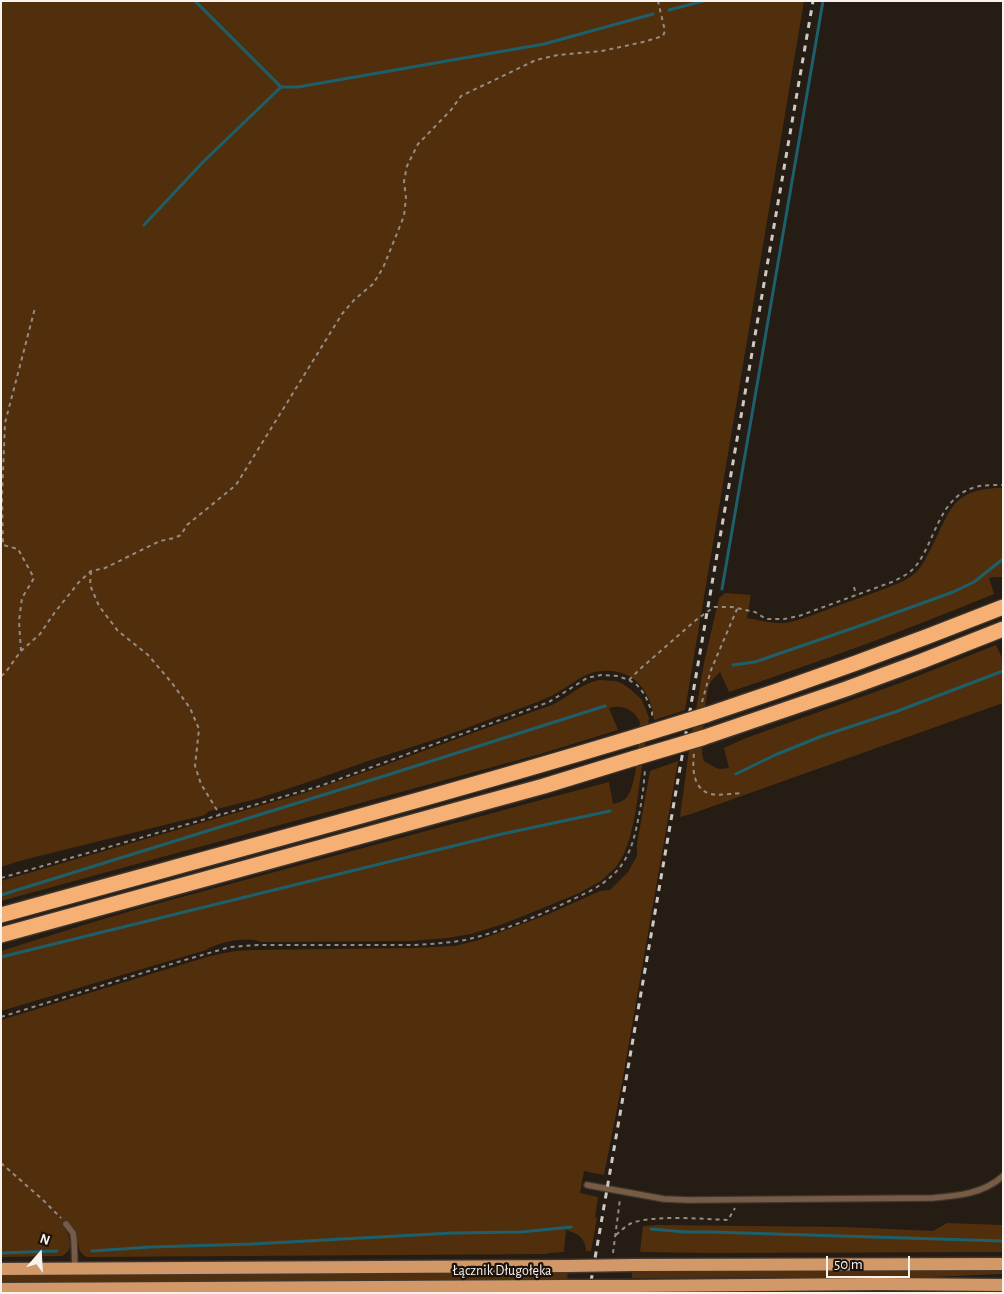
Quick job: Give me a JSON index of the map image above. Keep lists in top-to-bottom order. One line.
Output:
{"streets":{"main road":["Łącznik Długołęka"]},"scale_bar":"50 m","north":"top"}
